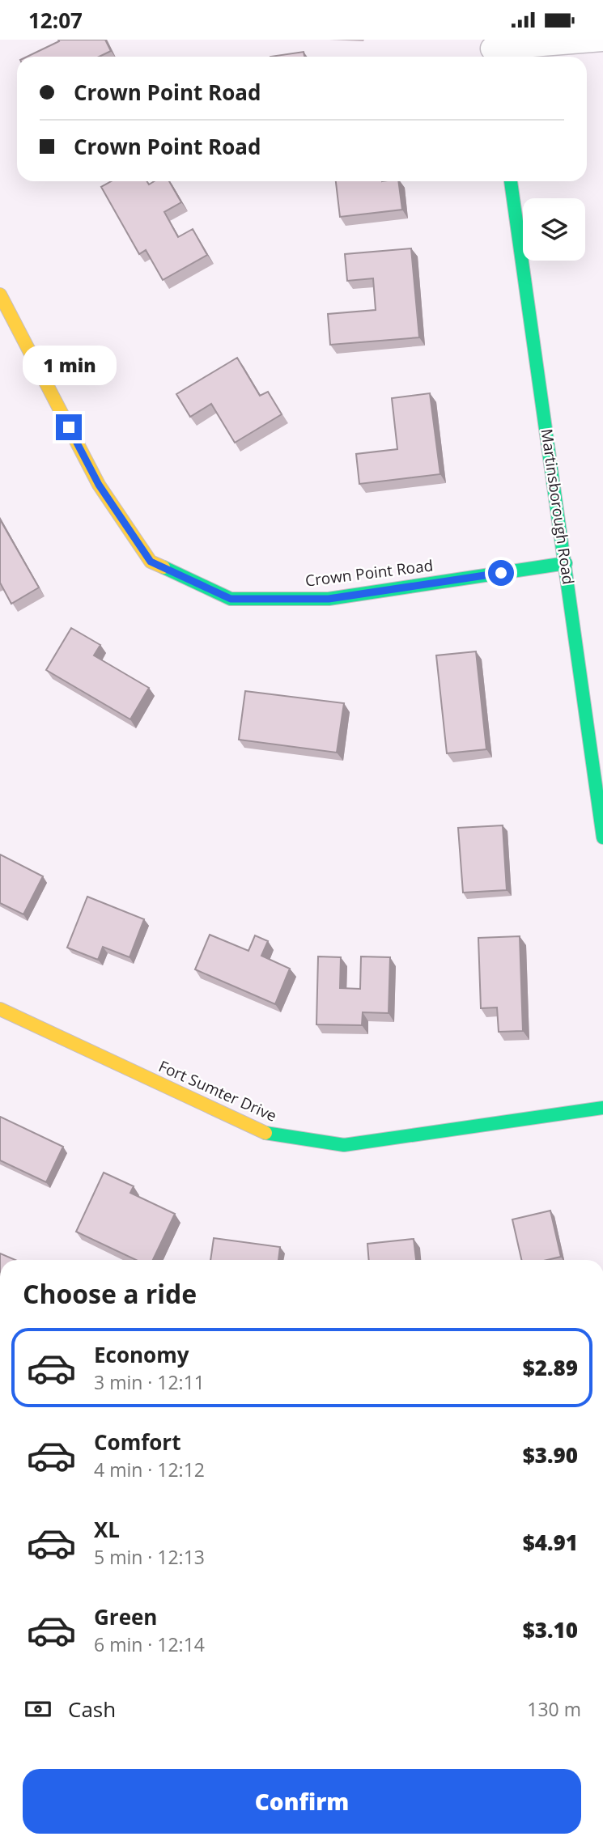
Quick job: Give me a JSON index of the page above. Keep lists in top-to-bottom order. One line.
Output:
{"streets":{"street":["Martinsborough Road","Crown Point Road","Fort Sumter Drive"]},"crossings":[["Martinsborough Road","Crown Point Road"]],"page":{"status":"12:07","banner":["Crown Point Road","Crown Point Road"],"bubble":"1 min","heading":"Choose a ride","list":[{"name":"Economy","note":"3 min · 12:11","value":"$2.89"},{"name":"Comfort","note":"4 min · 12:12","value":"$3.90"},{"name":"XL","note":"5 min · 12:13","value":"$4.91"},{"name":"Green","note":"6 min · 12:14","value":"$3.10"}],"pay":["Cash","130 m"],"buttons":"Confirm"}}
